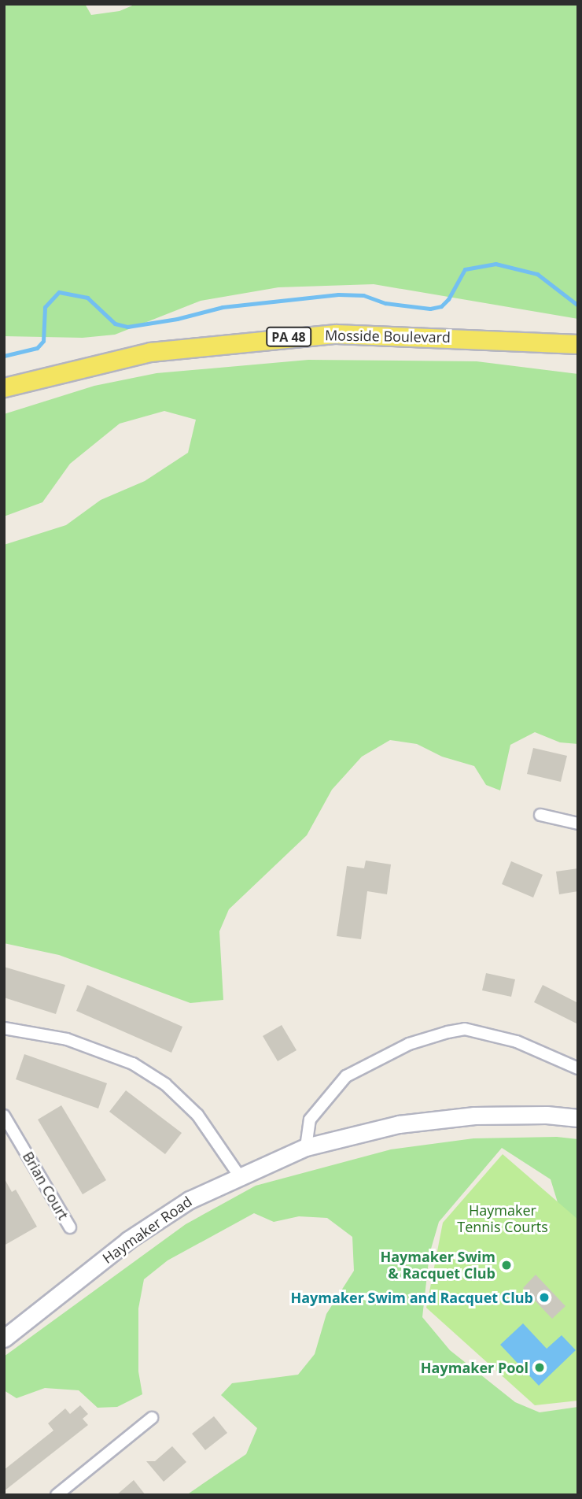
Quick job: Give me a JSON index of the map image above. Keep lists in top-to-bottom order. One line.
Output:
{"streets":{"main road":["Mosside Boulevard","PA 48","Haymaker Road"],"street":["Brian Court"]},"parks":["Haymaker Tennis Courts"],"places":["Haymaker Swim & Racquet Club","Haymaker Swim and Racquet Club","Haymaker Pool"]}
